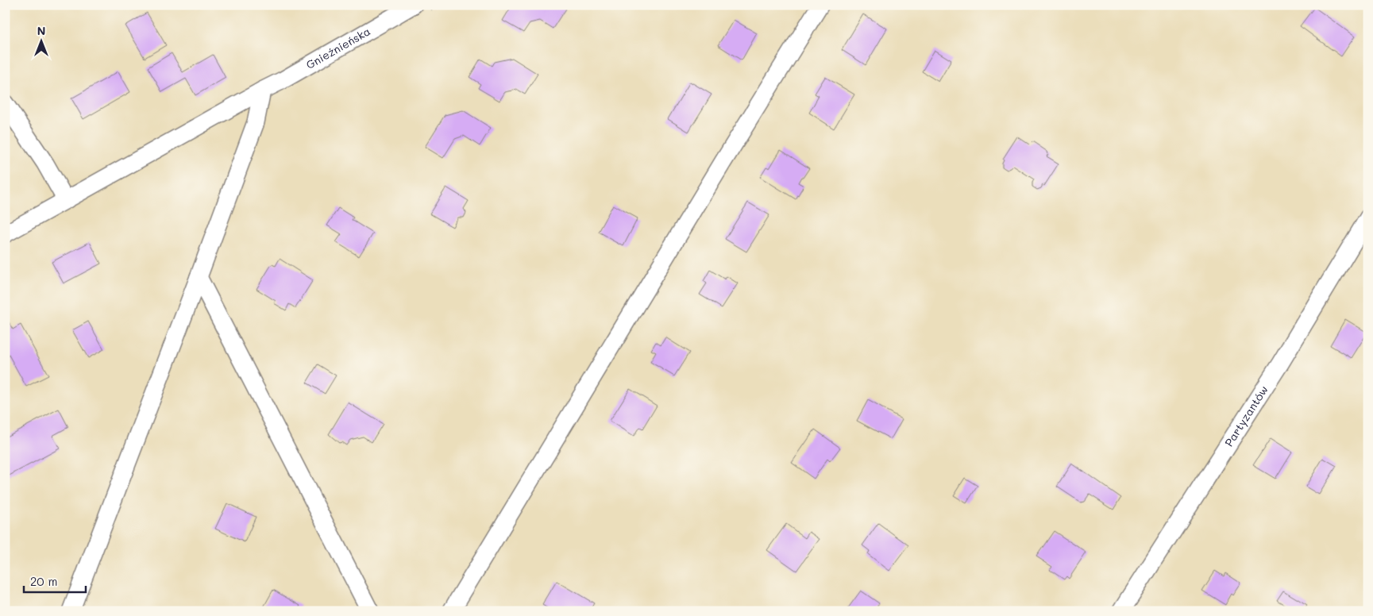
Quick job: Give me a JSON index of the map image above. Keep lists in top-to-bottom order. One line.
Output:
{"streets":{"street":["Gnieźnieńska","Partyzantów"]},"scale_bar":"20 m","north":"top"}
